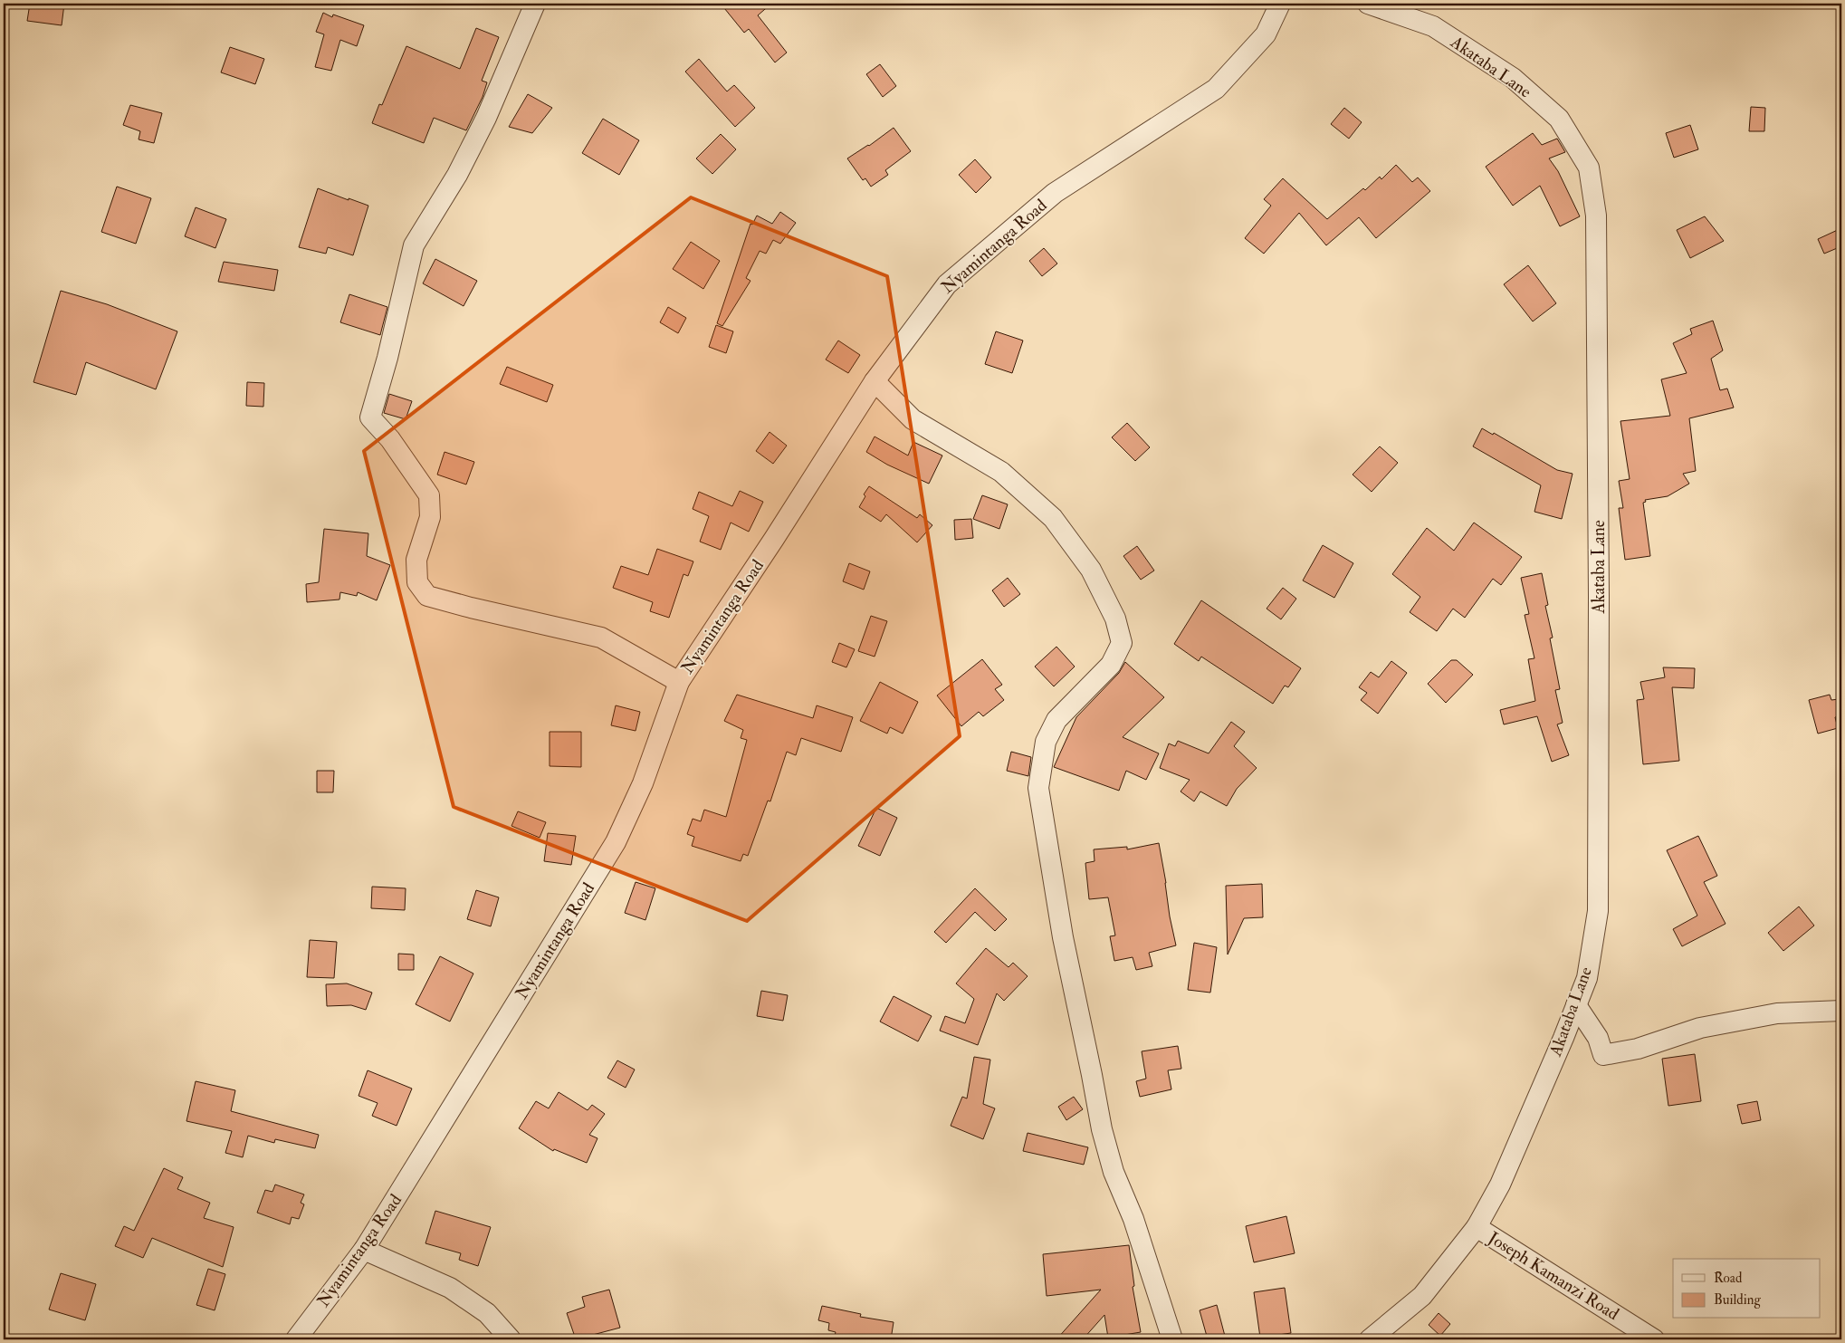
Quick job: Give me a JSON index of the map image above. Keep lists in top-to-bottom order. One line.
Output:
{"streets":{"street":["Akataba Lane","Nyamintanga Road","Joseph Kamanzi Road"]},"crossings":[["Akataba Lane","Joseph Kamanzi Road"]],"legend":["Road","Building"]}
